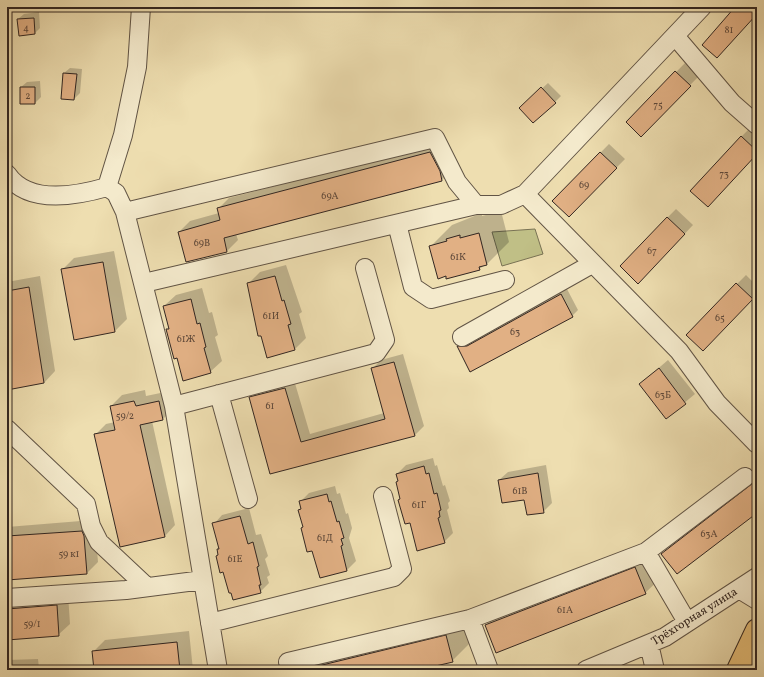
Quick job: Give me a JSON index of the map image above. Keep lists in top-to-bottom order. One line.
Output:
{"streets":{"street":["Трёхгорная улица"]},"house_numbers":["4","81","2","75","73","69","69А","69В","67","61К","61И","65","63","61Ж","63Б","61","59/2","61В","61Г","63А","61Д","59 к1","61Е","61А","59/1"]}
